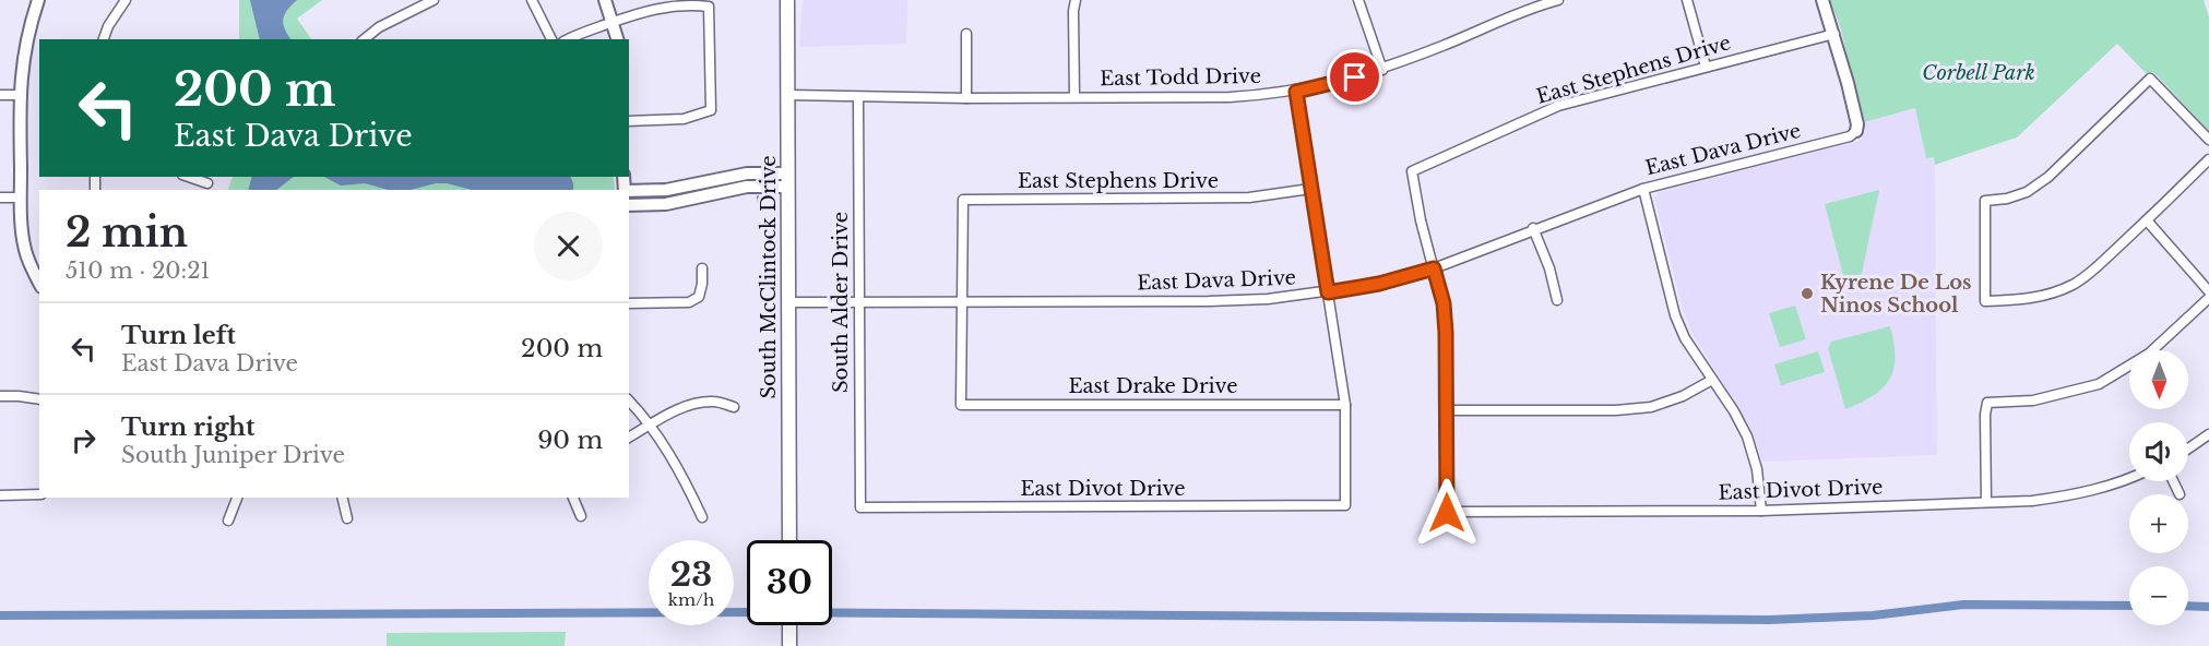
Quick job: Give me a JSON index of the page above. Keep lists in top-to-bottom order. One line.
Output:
{"streets":{"main road":["South McClintock Drive"],"street":["East Stephens Drive","East Todd Drive","East Dava Drive","South Alder Drive","East Drake Drive","East Divot Drive"]},"crossings":[["East Stephens Drive","East Dava Drive"],["East Stephens Drive","East Drake Drive"],["East Todd Drive","South McClintock Drive"],["East Todd Drive","South Alder Drive"],["East Dava Drive","South McClintock Drive"],["East Dava Drive","South Alder Drive"],["East Dava Drive","East Drake Drive"],["South Alder Drive","East Divot Drive"],["East Drake Drive","East Divot Drive"]],"parks":["Corbell Park"],"places":["Kyrene De Los Ninos School"],"north":"bottom","page":{"turn":["200 m","East Dava Drive"],"heading":["2 min","510 m · 20:21"],"list":[{"name":"Turn left","note":"East Dava Drive","value":"200 m"},{"name":"Turn right","note":"South Juniper Drive","value":"90 m"}],"map_buttons":["+","−"],"speed":"23 km/h","limit":"30"}}
